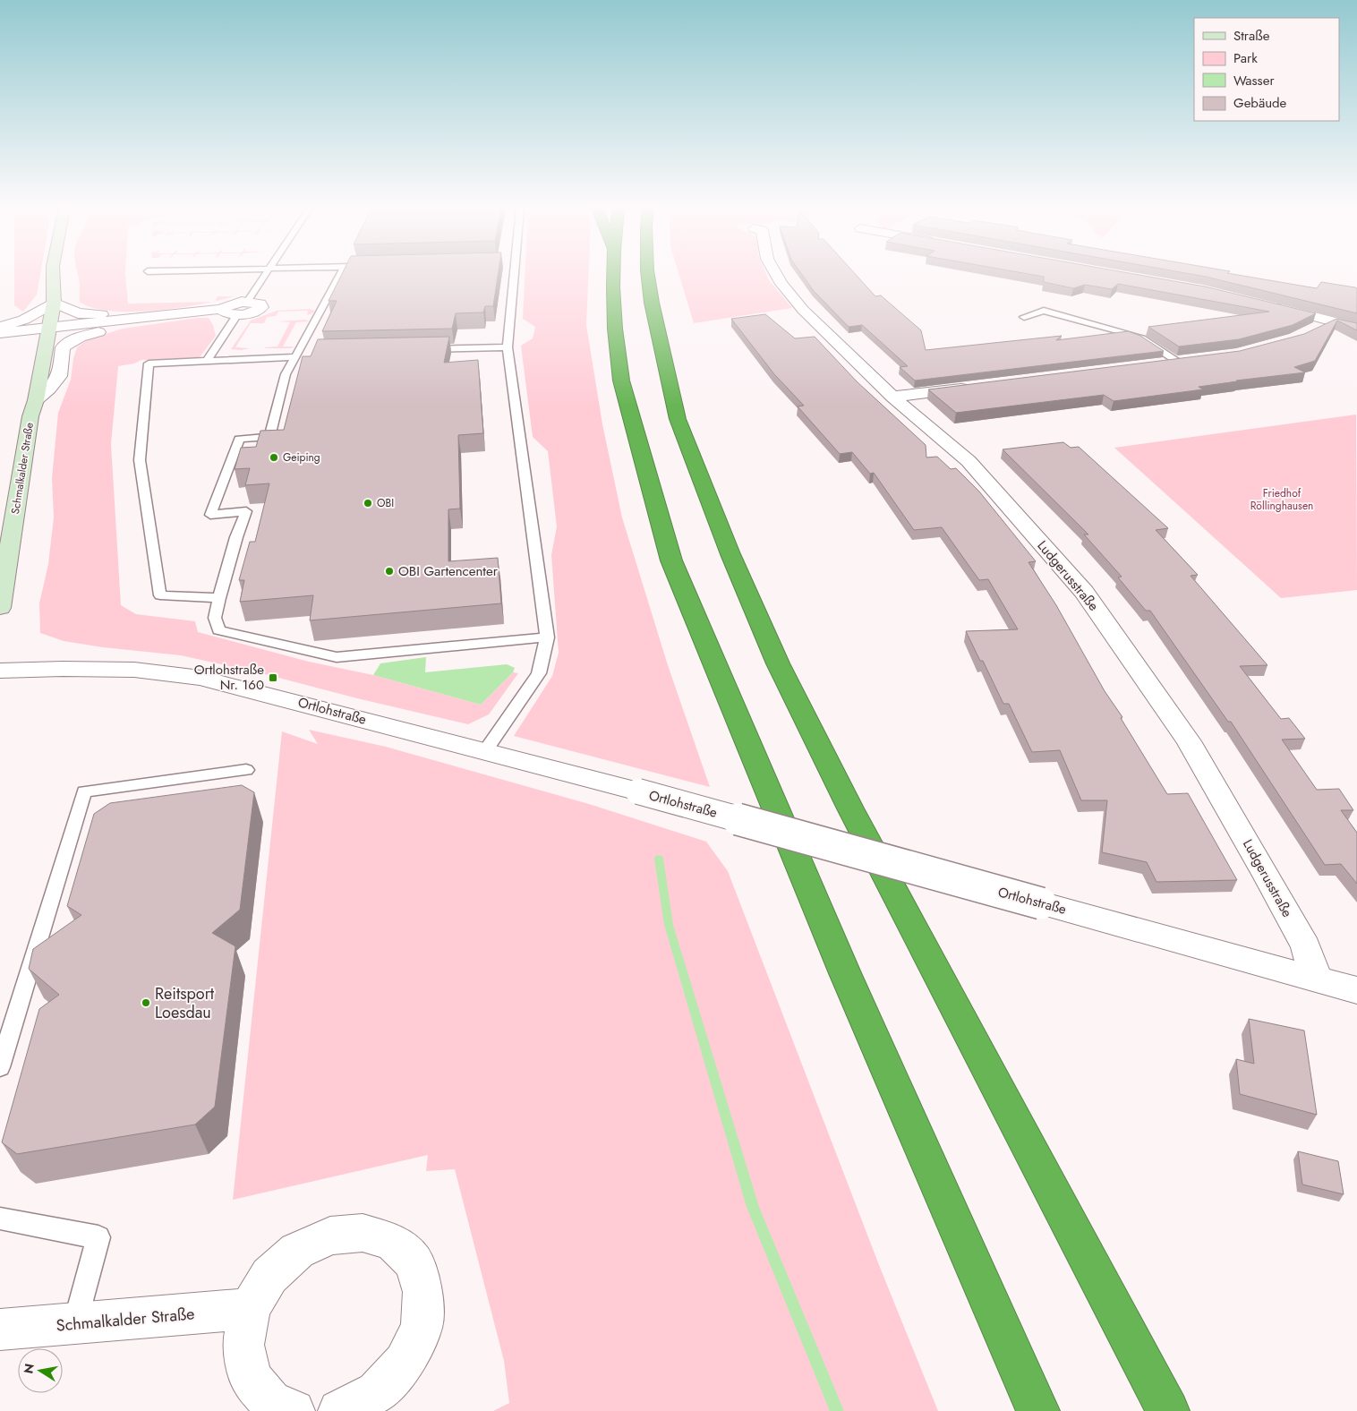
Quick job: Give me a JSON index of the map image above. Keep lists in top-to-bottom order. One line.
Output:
{"streets":{"main road":["Schmalkalder Straße"],"street":["Ludgerusstraße","Ortlohstraße"]},"crossings":[["Ludgerusstraße","Ortlohstraße"]],"parks":["Friedhof Röllinghausen"],"places":{"other":["Geiping","OBI","OBI Gartencenter","Reitsport Loesdau"],"transit":["Ortlohstraße Nr. 160"]},"legend":["Straße","Park","Wasser","Gebäude"],"north":"left"}
